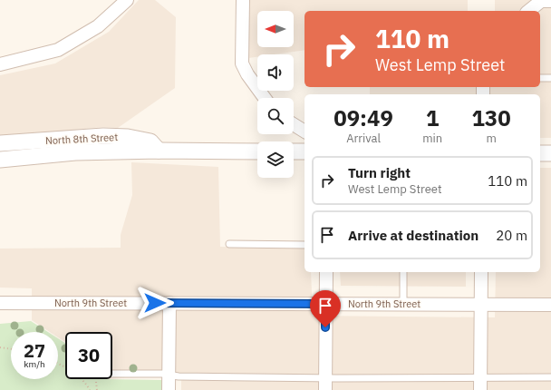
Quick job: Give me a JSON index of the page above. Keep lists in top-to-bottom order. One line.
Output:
{"streets":{"street":["North 8th Street","North 9th Street"]},"north":"left","page":{"turn":["110 m","West Lemp Street"],"eta":["09:49","Arrival","1","min","130","m"],"list":[{"name":"Turn right","note":"West Lemp Street","value":"110 m"},{"name":"Arrive at destination","value":"20 m"}],"speed":"27 km/h","limit":"30"}}
